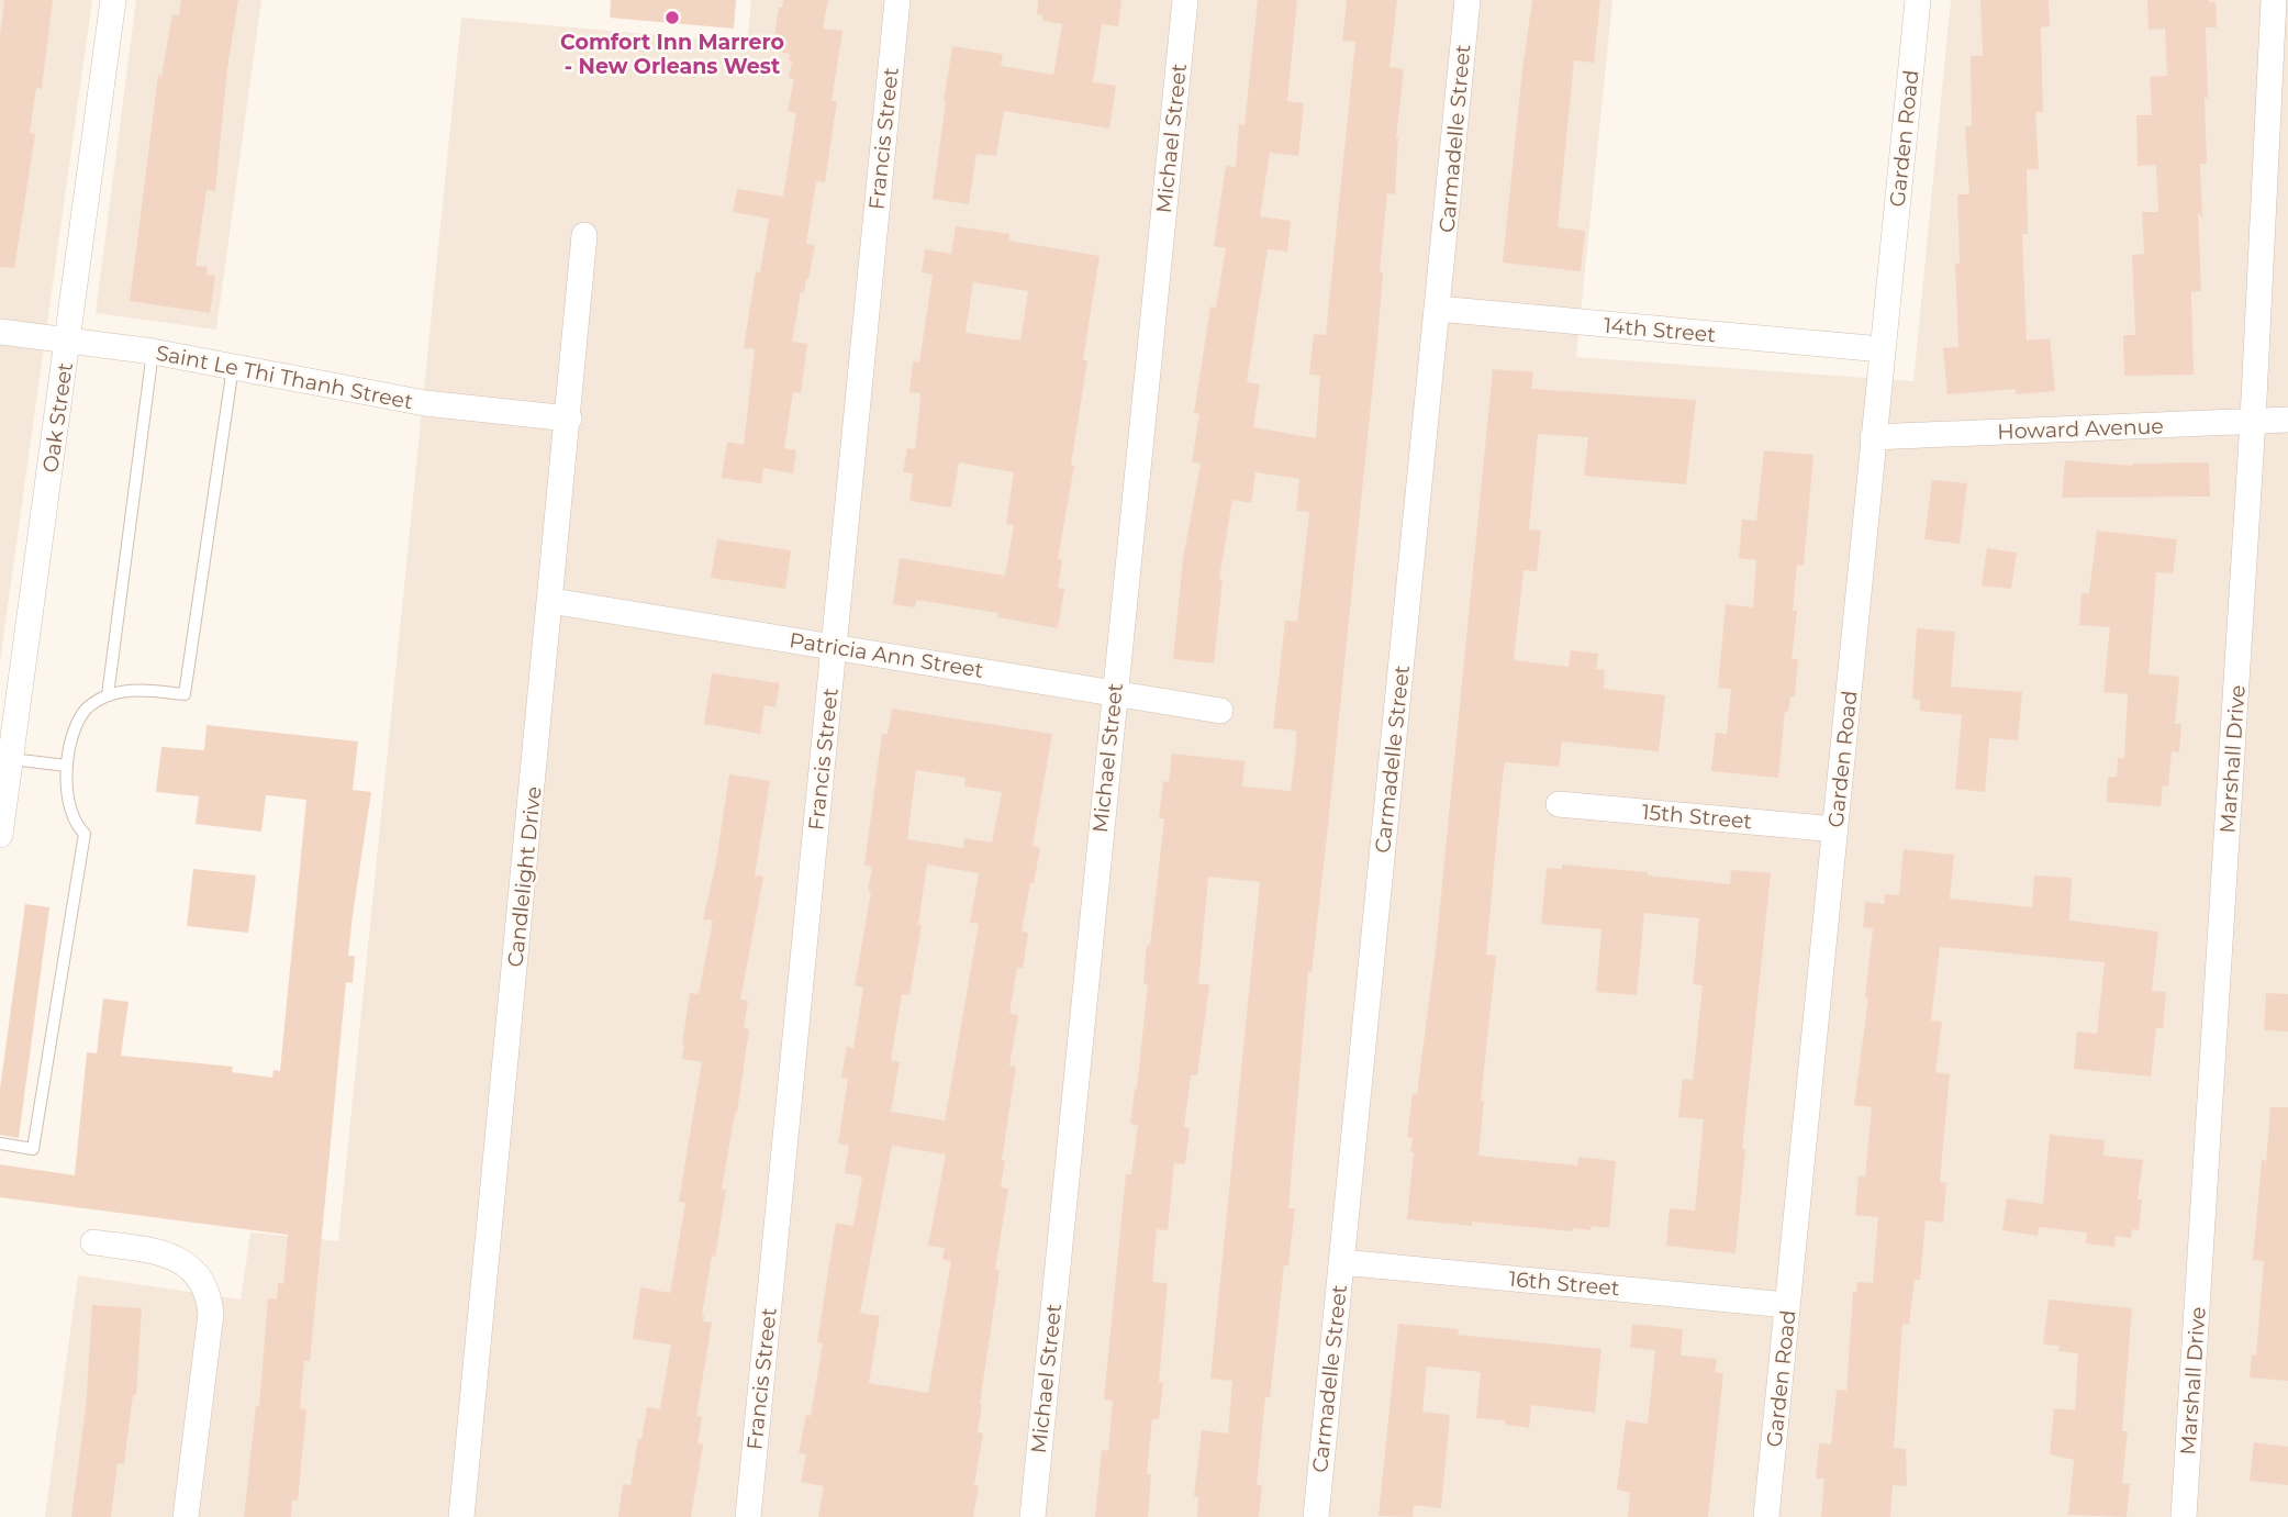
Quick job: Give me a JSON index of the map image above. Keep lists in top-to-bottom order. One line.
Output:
{"streets":{"street":["Francis Street","Michael Street","Carmadelle Street","Garden Road","14th Street","Saint Le Thi Thanh Street","Oak Street","Howard Avenue","Patricia Ann Street","Marshall Drive","15th Street","Candlelight Drive","16th Street"]},"crossings":[["Francis Street","Patricia Ann Street"],["Michael Street","Patricia Ann Street"],["Carmadelle Street","14th Street"],["Carmadelle Street","16th Street"],["Garden Road","14th Street"],["Garden Road","Howard Avenue"],["Garden Road","15th Street"],["Garden Road","16th Street"],["Saint Le Thi Thanh Street","Oak Street"],["Saint Le Thi Thanh Street","Candlelight Drive"],["Howard Avenue","Marshall Drive"],["Patricia Ann Street","Candlelight Drive"]],"places":["Comfort Inn Marrero - New Orleans West"]}
